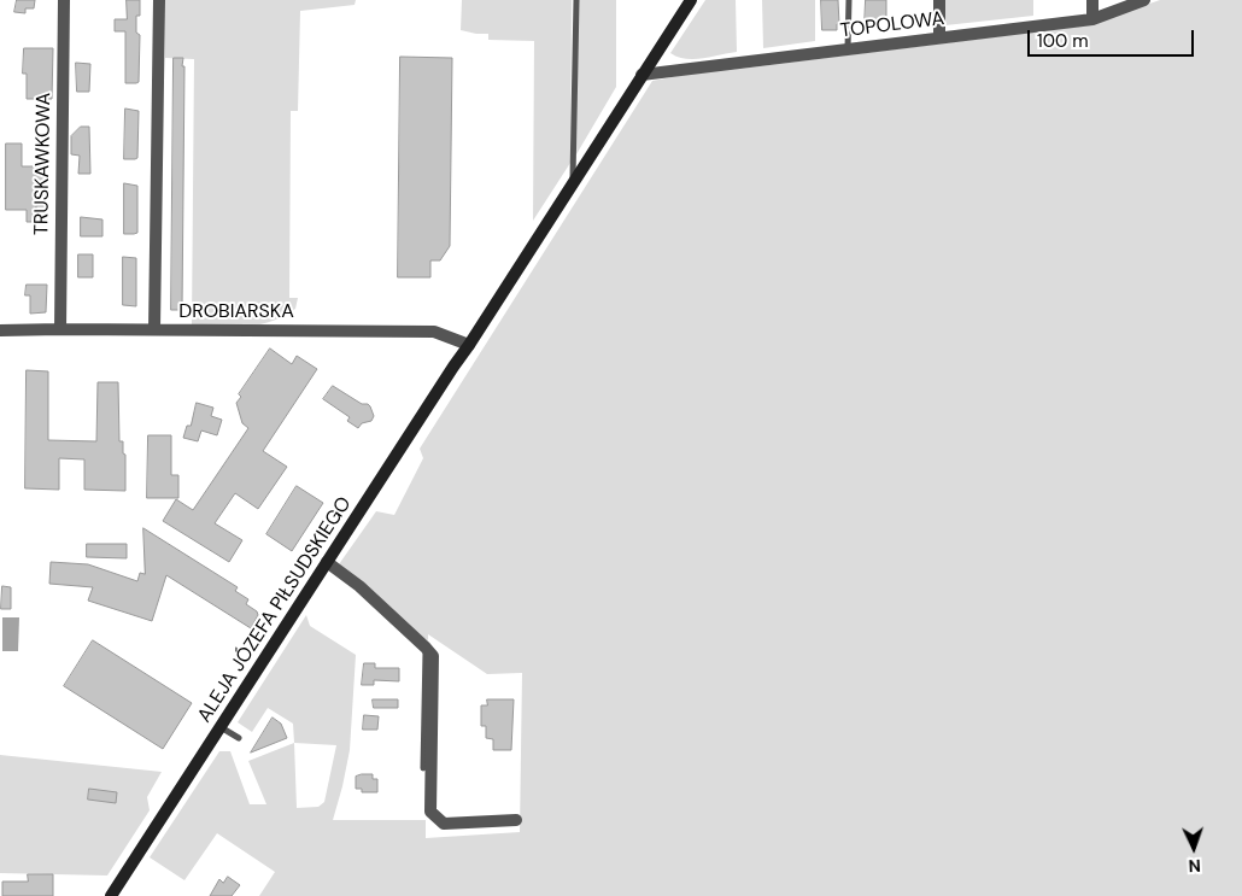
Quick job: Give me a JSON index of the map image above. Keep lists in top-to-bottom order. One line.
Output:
{"streets":{"main road":["ALEJA JÓZEFA PIŁSUDSKIEGO"],"street":["TOPOLOWA","TRUSKAWKOWA","DROBIARSKA"]},"crossings":[["TOPOLOWA","ALEJA JÓZEFA PIŁSUDSKIEGO"],["TRUSKAWKOWA","DROBIARSKA"],["DROBIARSKA","ALEJA JÓZEFA PIŁSUDSKIEGO"]],"scale_bar":"100 m","north":"bottom"}
